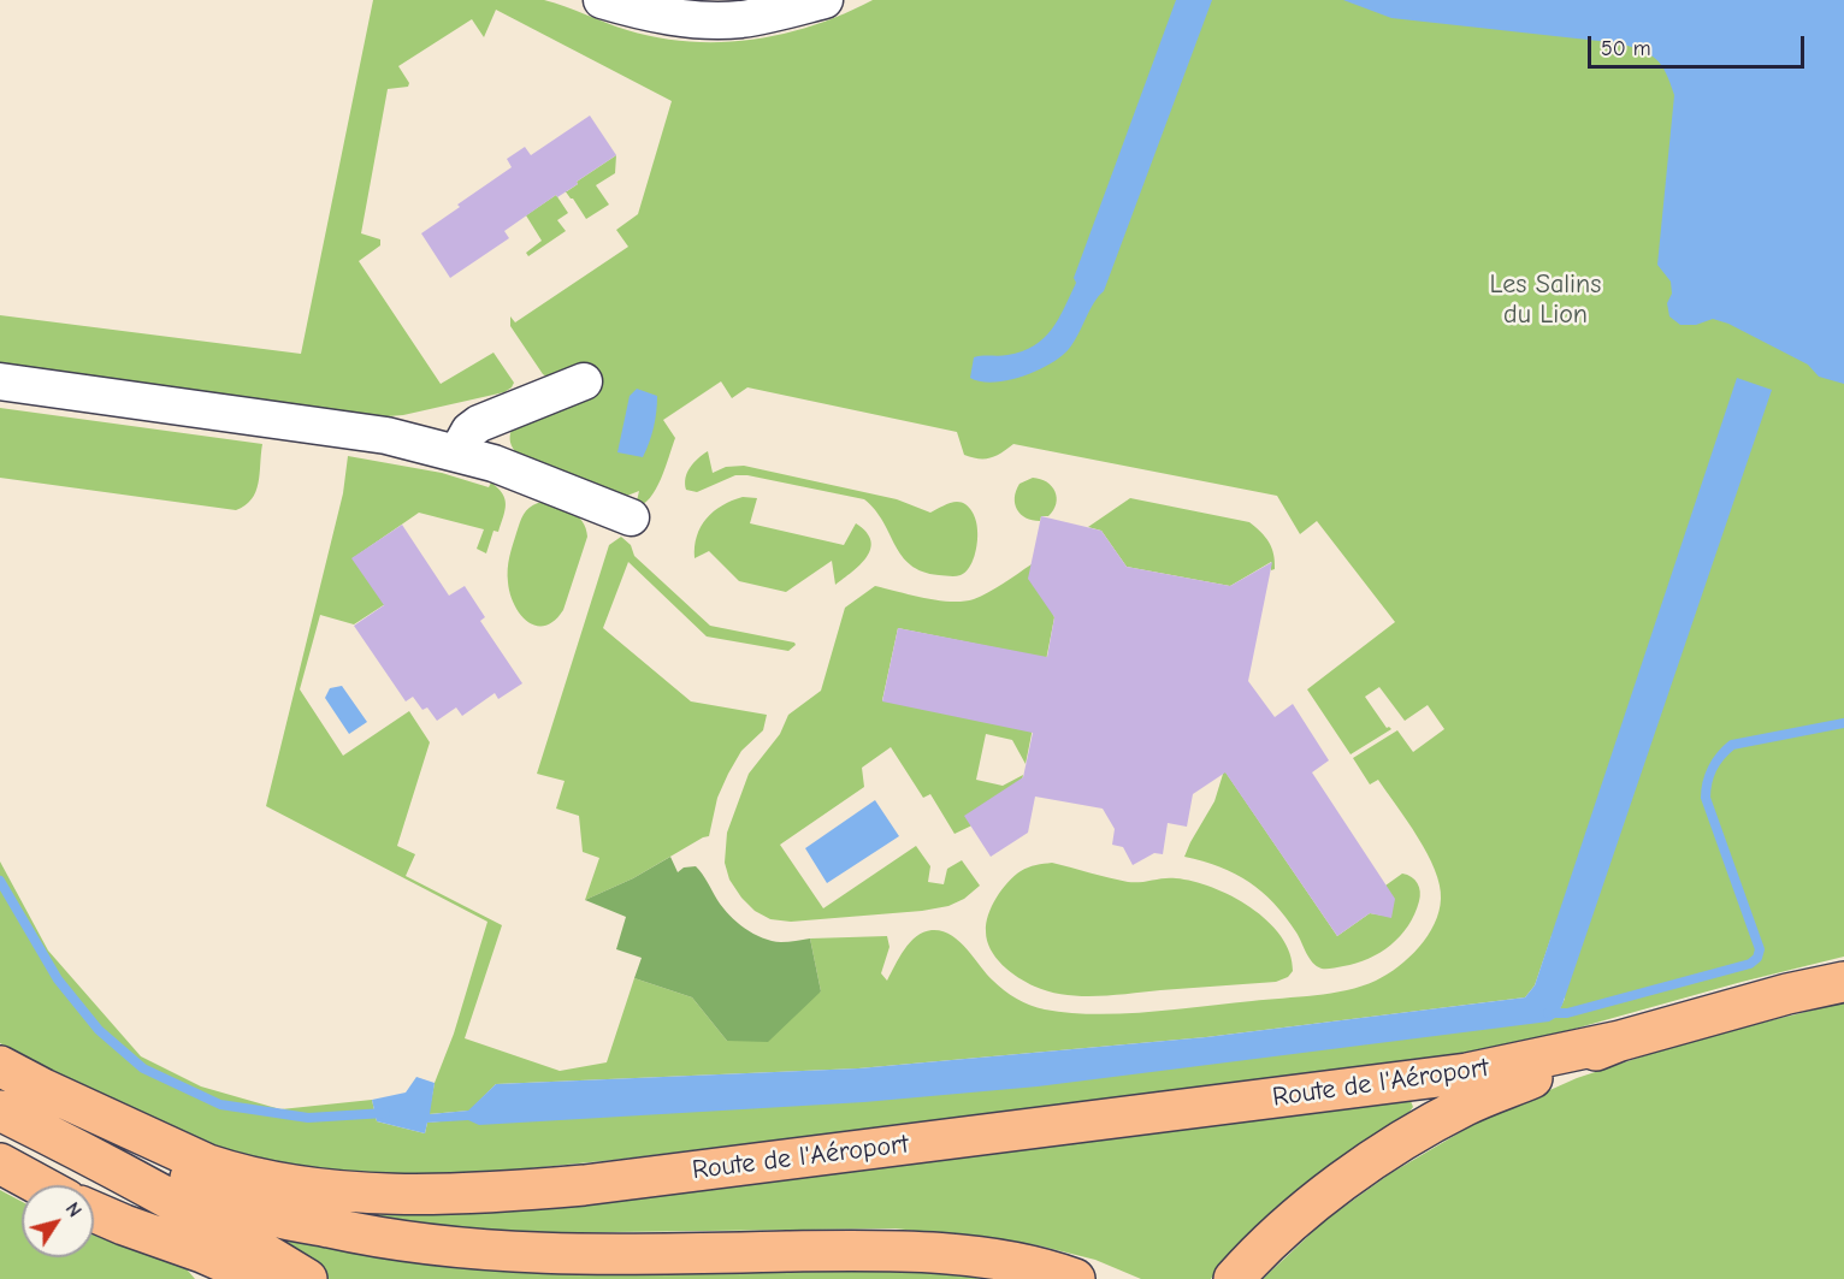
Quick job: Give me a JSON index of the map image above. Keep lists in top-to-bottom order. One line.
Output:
{"streets":{"main road":["Route de l'Aéroport"]},"parks":["Les Salins du Lion"],"scale_bar":"50 m","north":"top right"}
